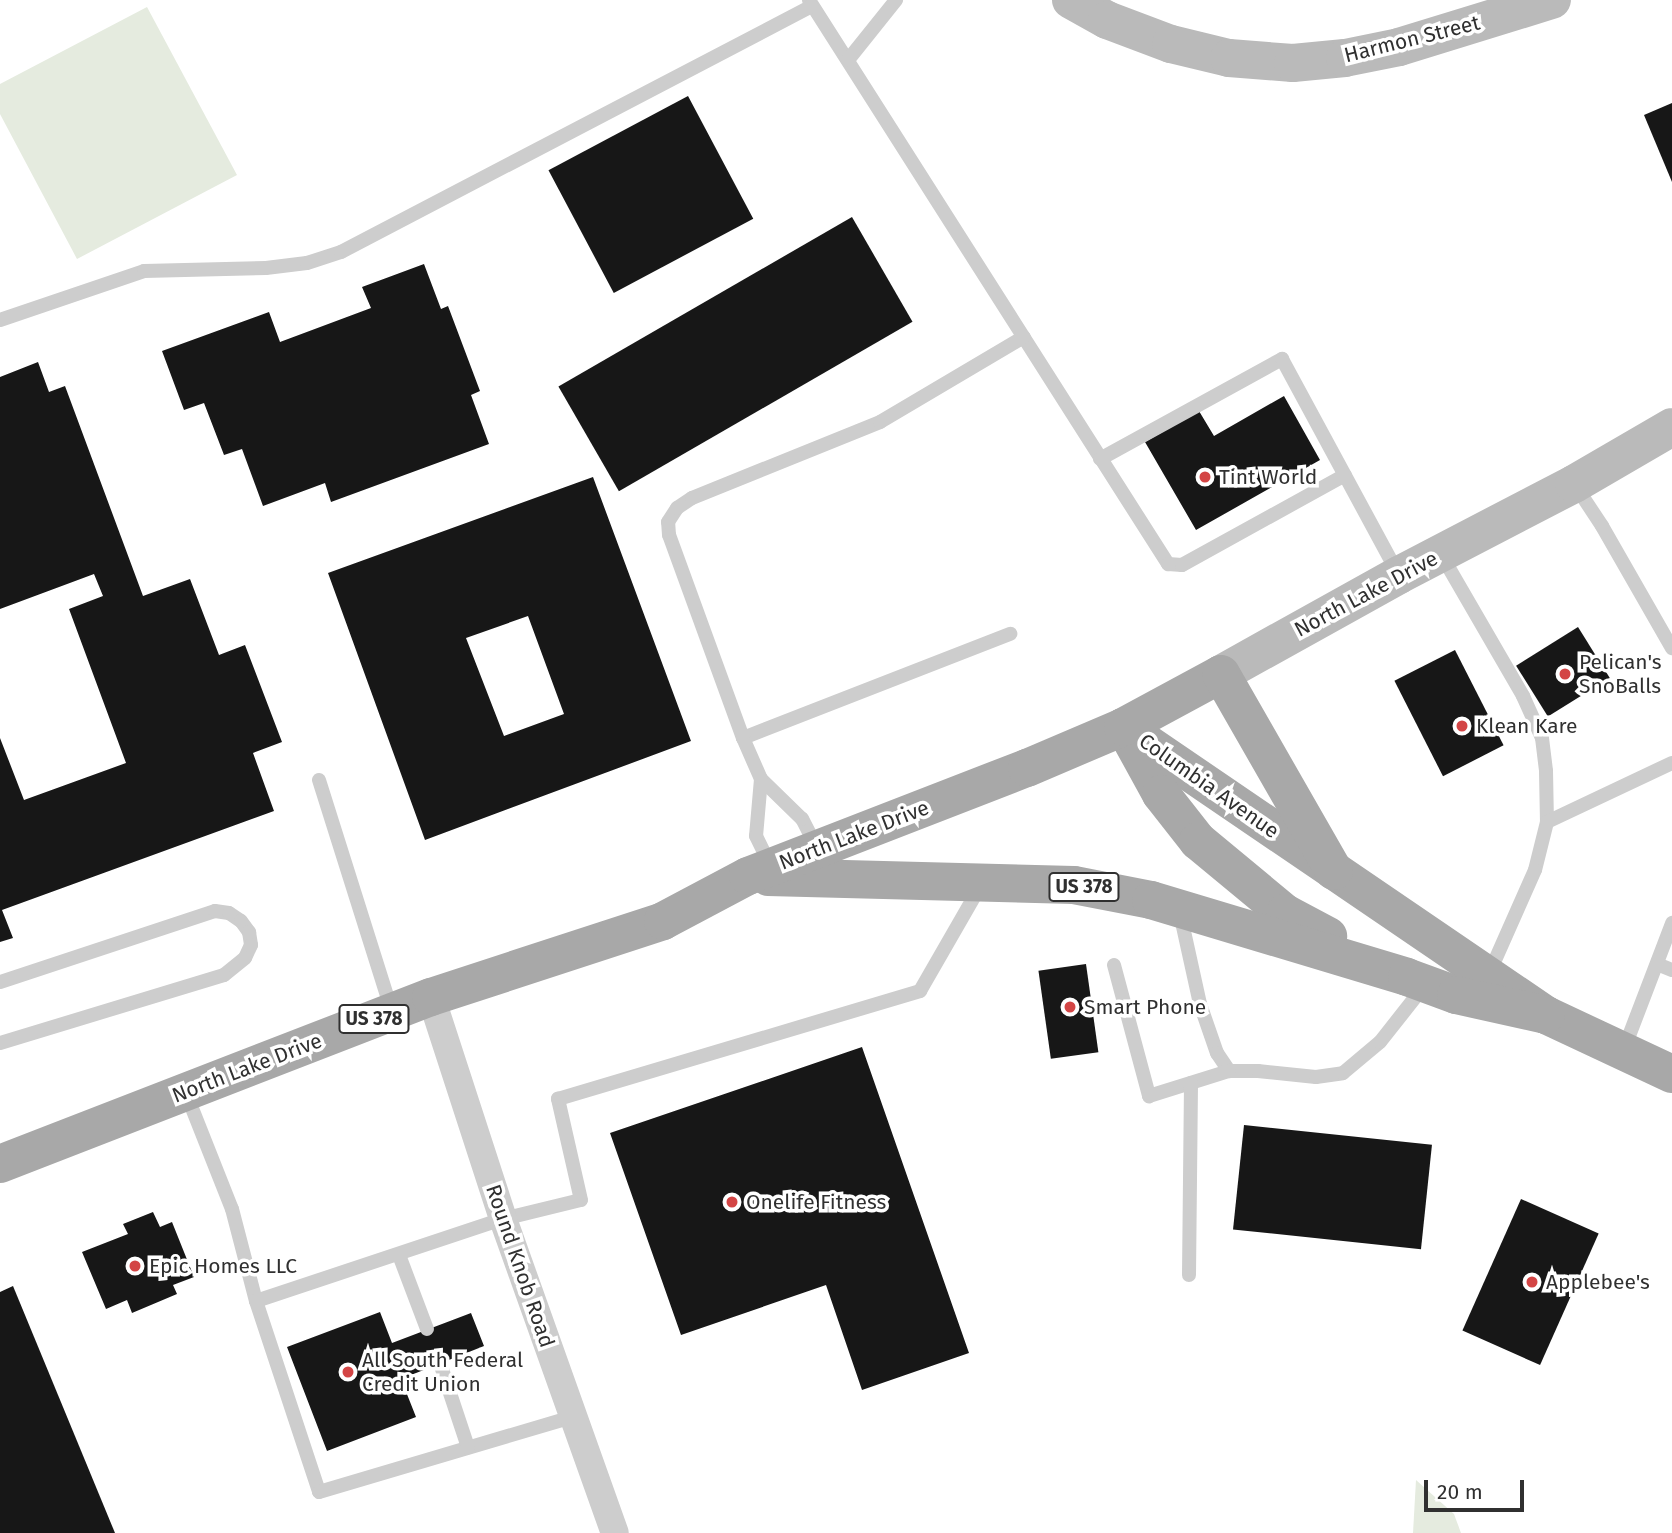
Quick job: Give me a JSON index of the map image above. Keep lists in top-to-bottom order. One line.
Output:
{"streets":{"main road":["Harmon Street","North Lake Drive","Columbia Avenue","US 378"],"street":["Round Knob Road"]},"crossings":[["North Lake Drive","Columbia Avenue"],["North Lake Drive","Round Knob Road"]],"places":["Tint World","Pelican's SnoBalls","Klean Kare","Smart Phone","Onelife Fitness","Epic Homes LLC","Applebee's","All South Federal Credit Union"],"scale_bar":"20 m"}
